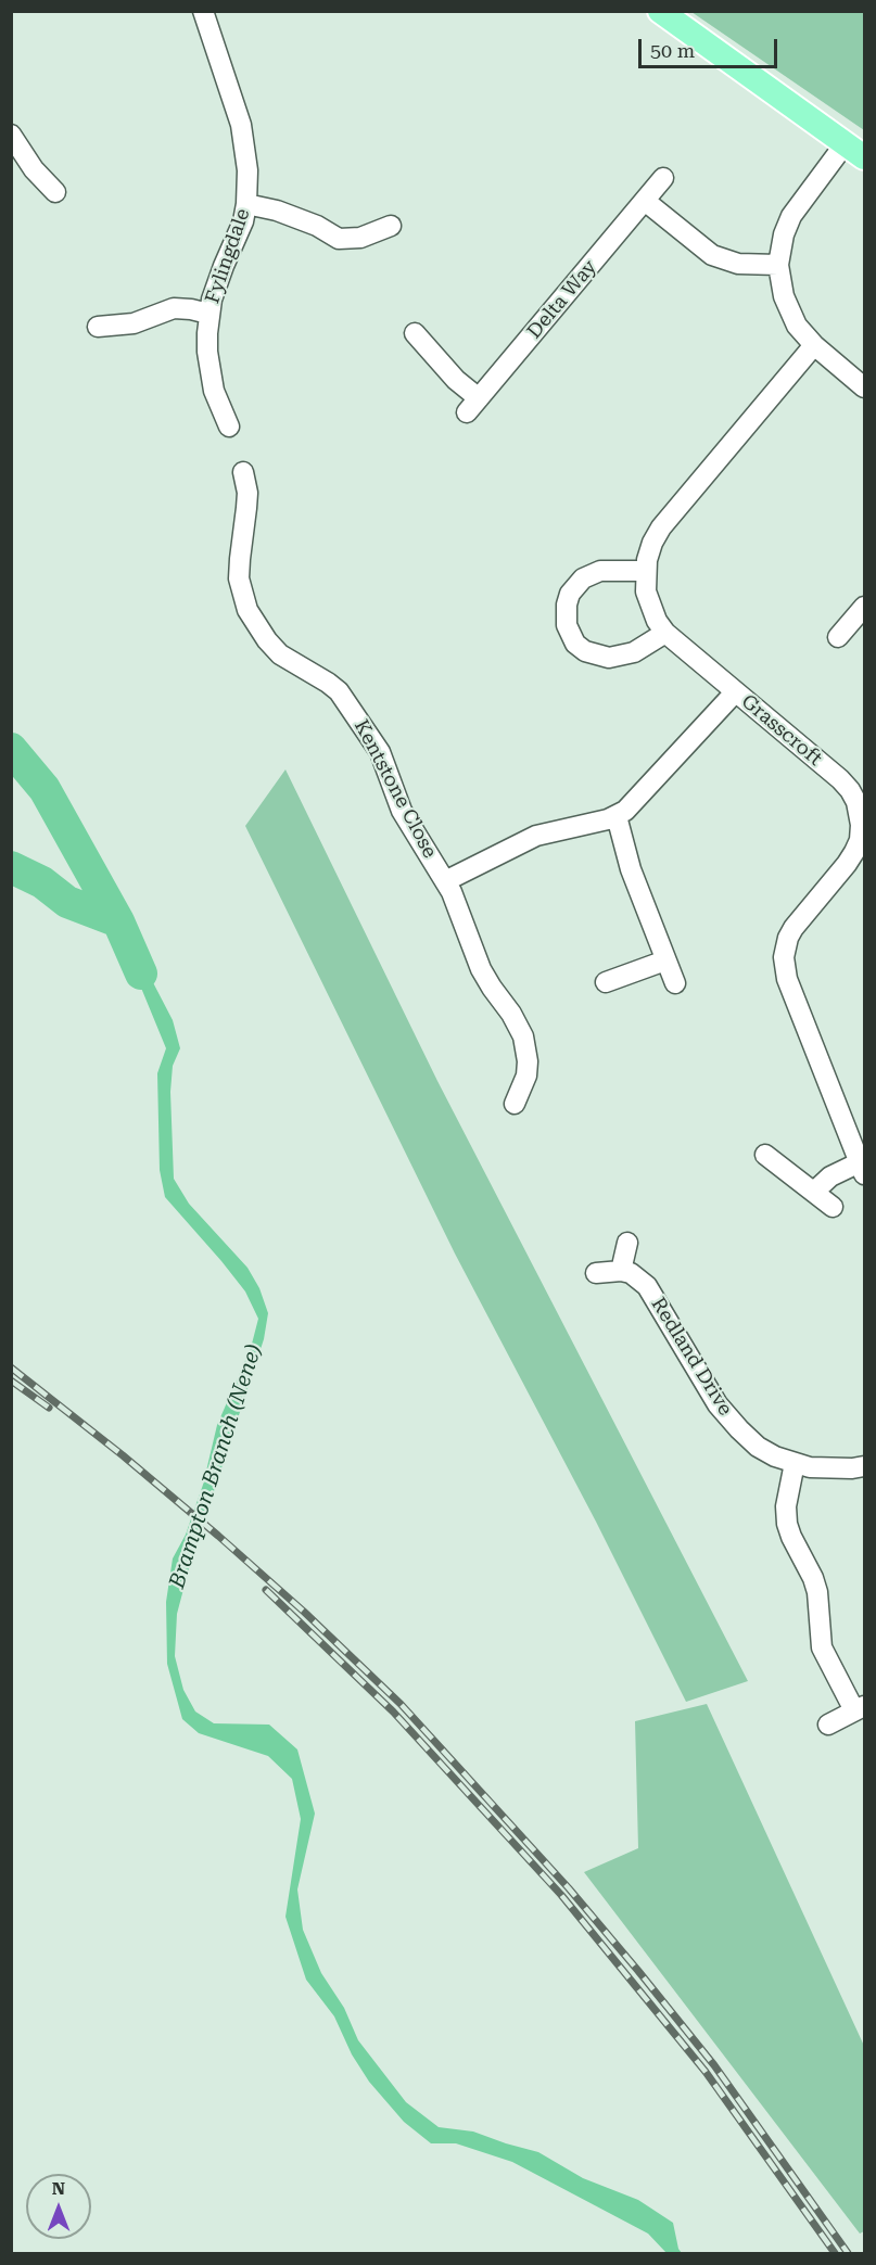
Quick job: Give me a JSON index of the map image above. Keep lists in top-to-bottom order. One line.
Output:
{"streets":{"street":["Fylingdale","Delta Way","Grasscroft","Kentstone Close","Redland Drive"]},"crossings":[["Grasscroft","Kentstone Close"]],"water":["Brampton Branch (Nene)"],"scale_bar":"50 m","north":"top"}
